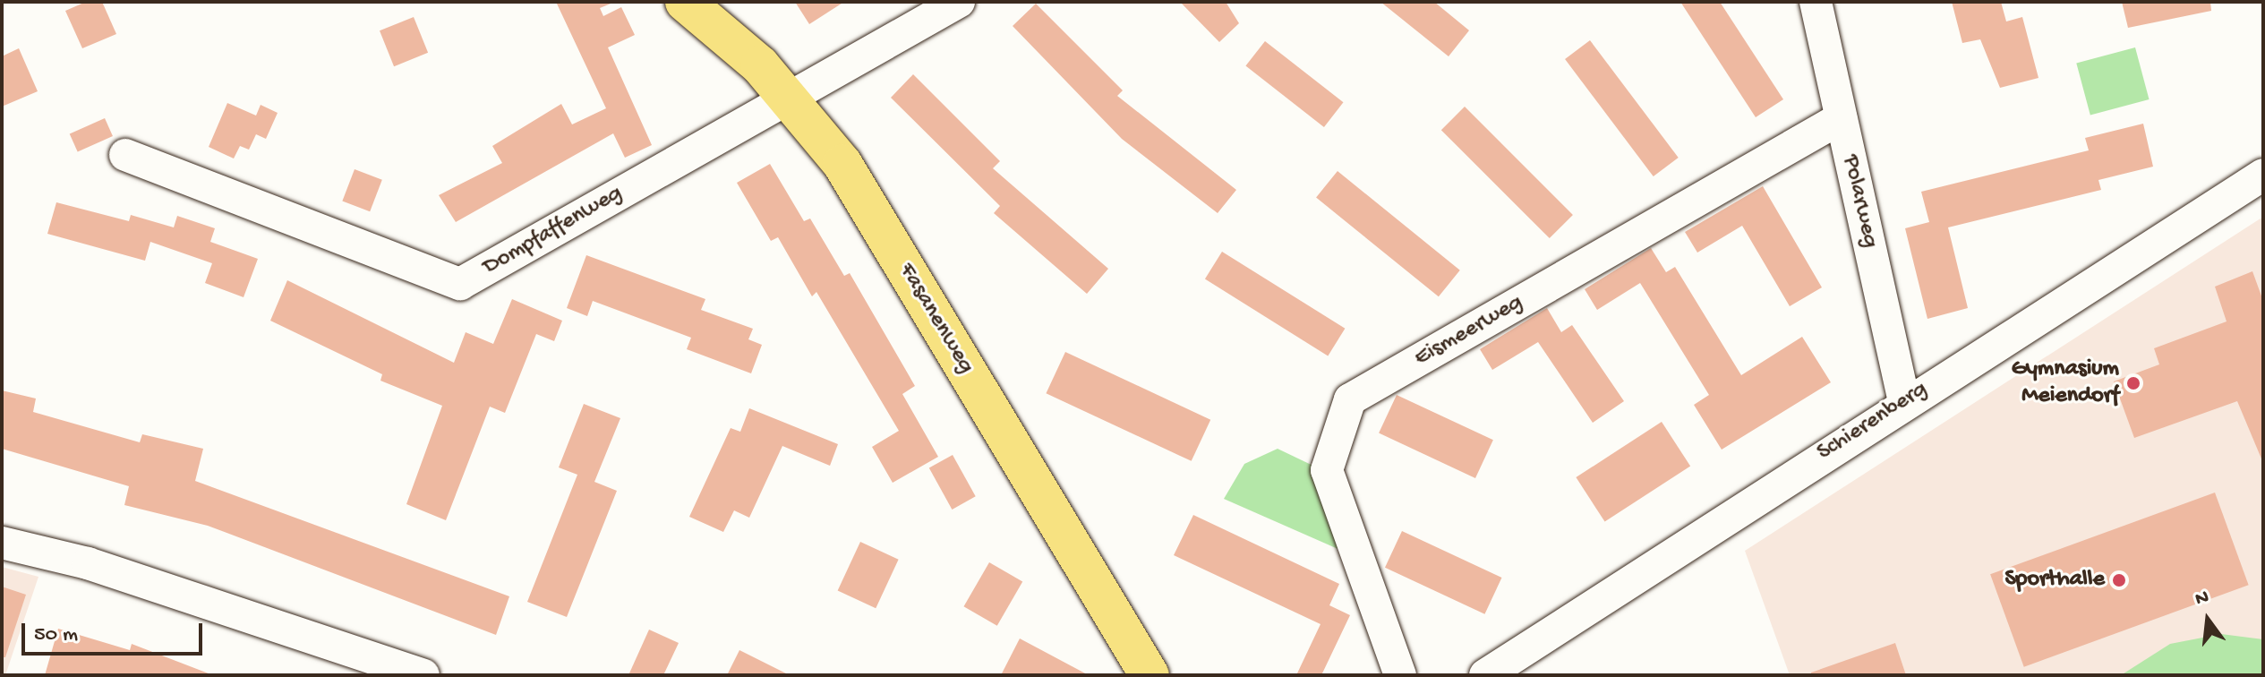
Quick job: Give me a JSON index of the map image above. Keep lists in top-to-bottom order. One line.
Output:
{"streets":{"main road":["Fasanenweg"],"street":["Polarweg","Dompfaffenweg","Eismeerweg","Schierenberg"]},"crossings":[["Polarweg","Eismeerweg"],["Polarweg","Schierenberg"],["Dompfaffenweg","Fasanenweg"]],"places":["Gymnasium Meiendorf","Sporthalle"],"scale_bar":"50 m","north":"top"}
